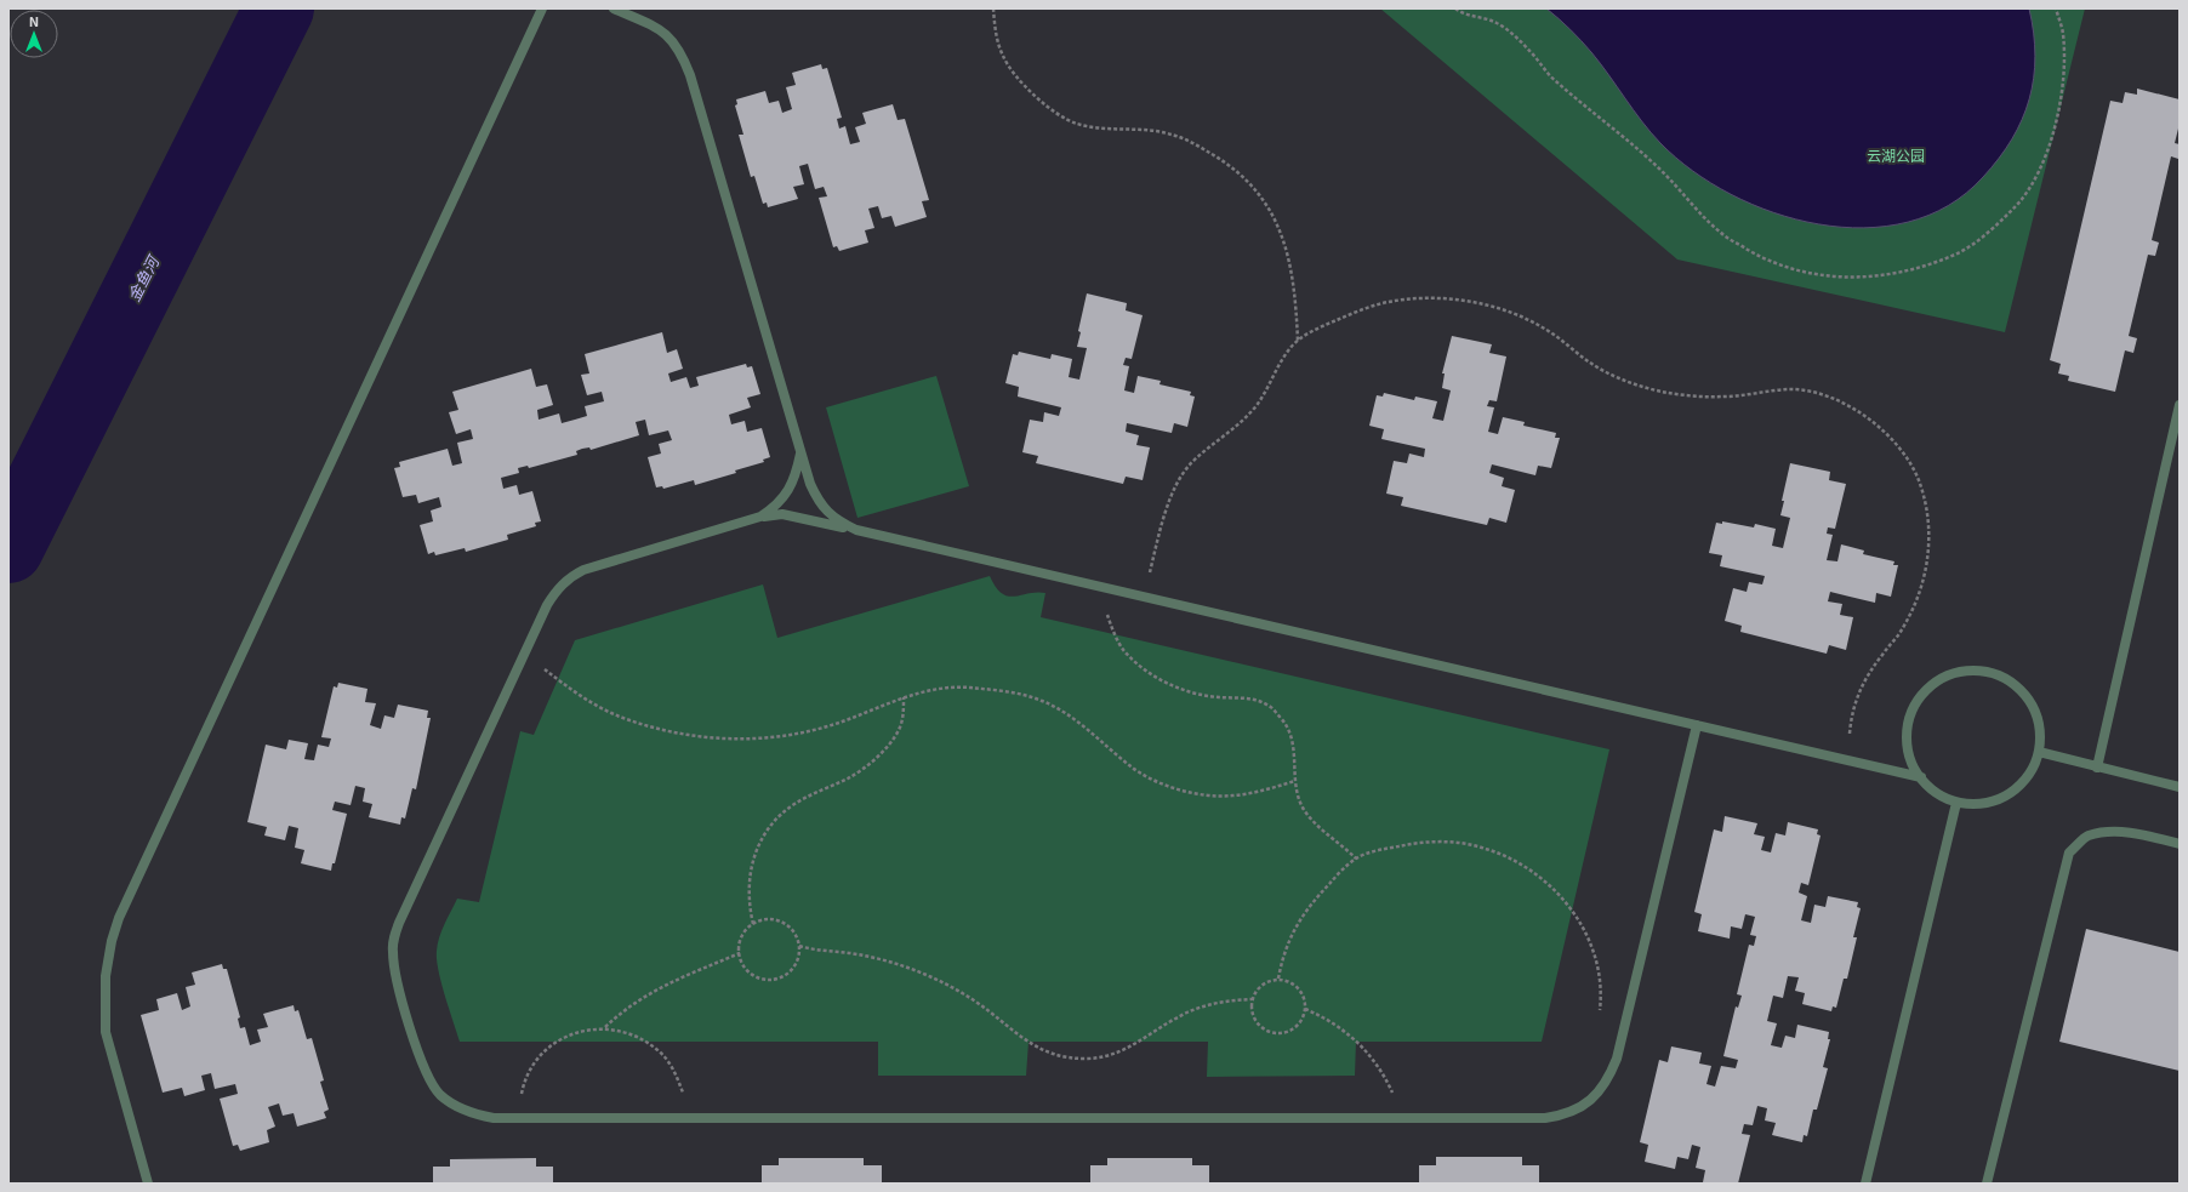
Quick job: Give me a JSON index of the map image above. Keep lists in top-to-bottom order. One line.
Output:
{"water":["金鱼河"],"parks":["云湖公园"],"north":"top"}
